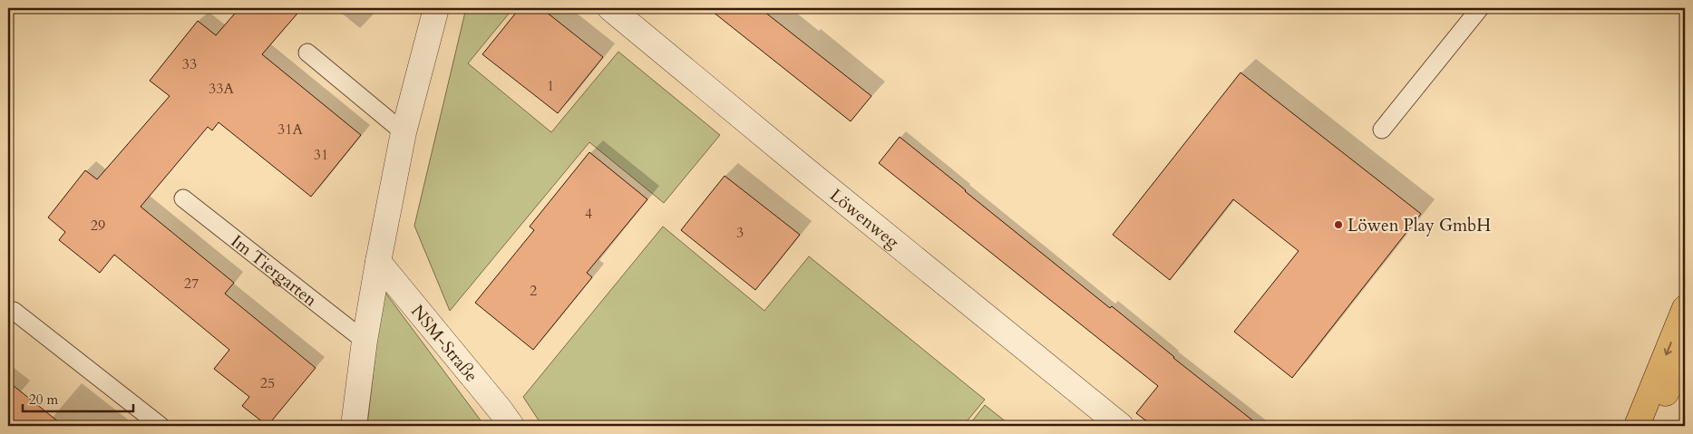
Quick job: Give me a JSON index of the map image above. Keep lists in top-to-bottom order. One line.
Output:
{"streets":{"street":["Löwenweg","NSM-Straße"],"lane":["Im Tiergarten"]},"places":["Löwen Play GmbH"],"house_numbers":["33","1","33A","31A","31","4","29","3","27","2","25"],"scale_bar":"20 m"}
